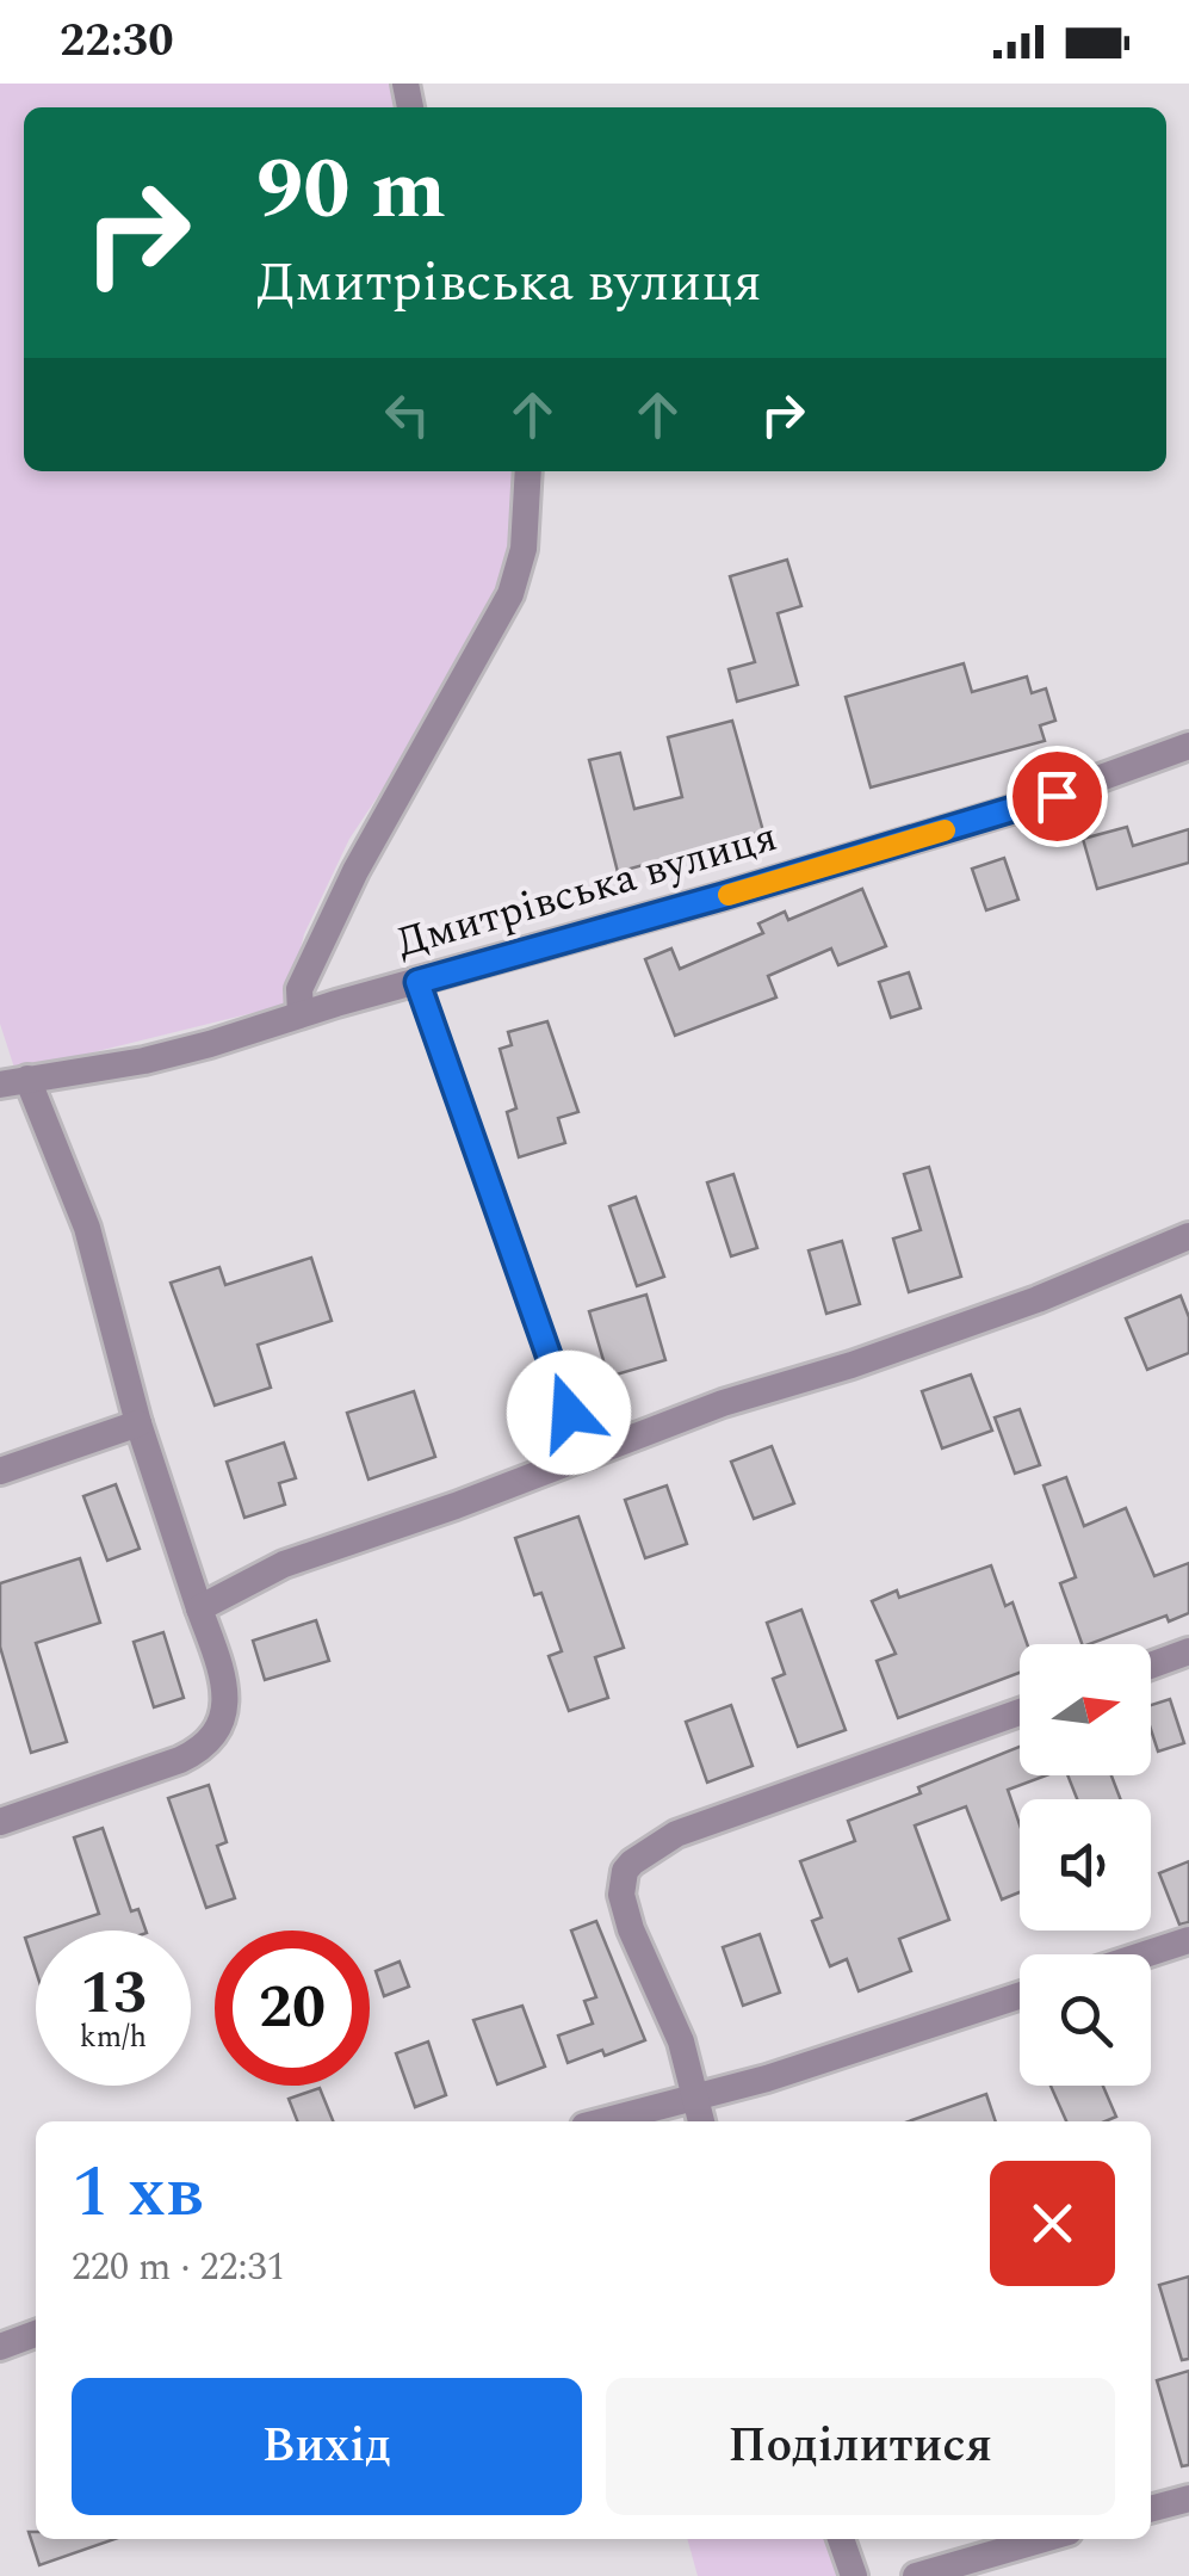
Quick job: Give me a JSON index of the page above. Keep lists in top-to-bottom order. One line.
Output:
{"streets":{"street":["Дмитрівська вулиця"]},"north":"right","page":{"status":"22:30","turn":["90 m","Дмитрівська вулиця"],"speed":"13 km/h","limit":"20","heading":["1 хв","220 m · 22:31"],"buttons":["Вихід","Поділитися"]}}
